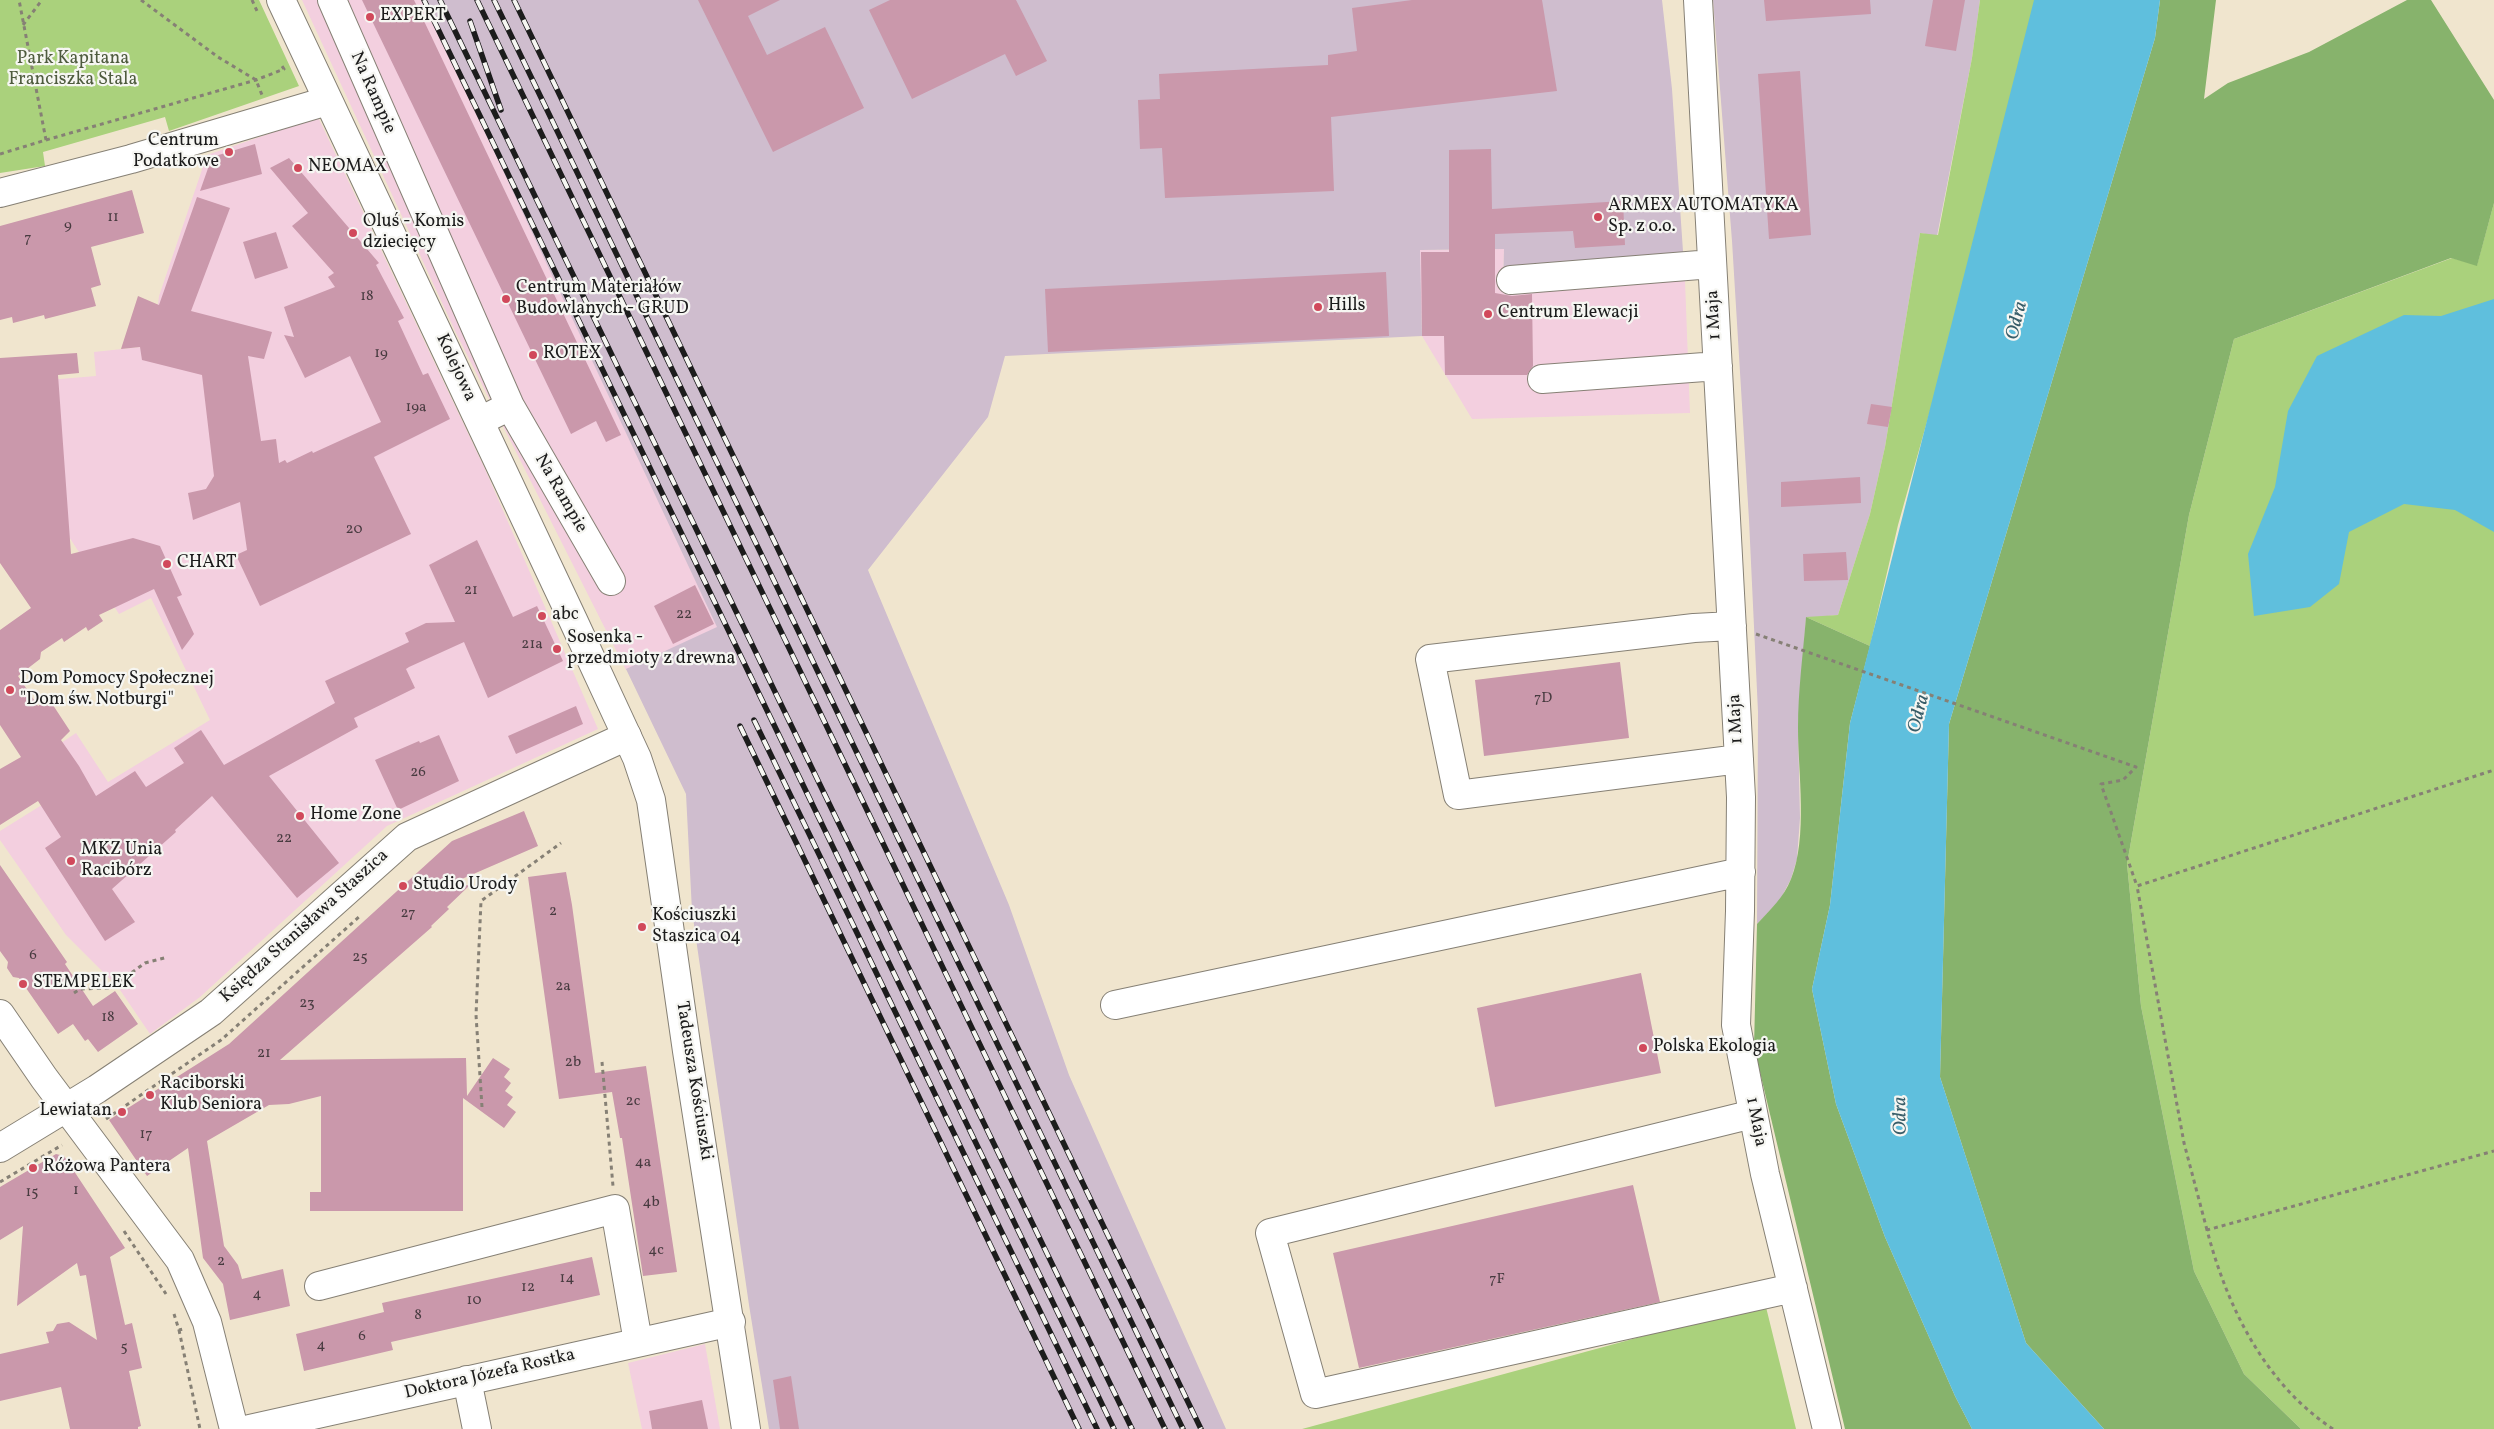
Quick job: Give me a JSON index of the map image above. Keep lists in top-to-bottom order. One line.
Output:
{"streets":{"street":["Na Rampie","1 Maja","Kolejowa","Księdza Stanisława Staszica","Tadeusza Kościuszki","Doktora Józefa Rostka"]},"crossings":[["Kolejowa","Księdza Stanisława Staszica"],["Kolejowa","Tadeusza Kościuszki"],["Księdza Stanisława Staszica","Tadeusza Kościuszki"],["Tadeusza Kościuszki","Doktora Józefa Rostka"]],"water":["Odra"],"parks":["Park Kapitana Franciszka Stala"],"places":["EXPERT","Centrum Podatkowe","NEOMAX","ARMEX AUTOMATYKA Sp. z o.o.","Oluś - Komis dziecięcy","Centrum Materiałów Budowlanych - GRUD","Hills","Centrum Elewacji","ROTEX","CHART","abc","Sosenka - przedmioty z drewna","Dom Pomocy Społecznej \"Dom św. Notburgi\"","Home Zone","MKZ Unia Racibórz","Studio Urody","Kościuszki Staszica 04","STEMPELEK","Polska Ekologia","Raciborski Klub Seniora","Lewiatan","Różowa Pantera"],"house_numbers":["11","9","7","18","19","19a","20","21","22","21a","7D","26","22","2","27","6","25","2a","23","18","21","2b","2c","17","4a","1","15","4b","4c","2","14","7F","12","4","10","8","6","4","5"]}
